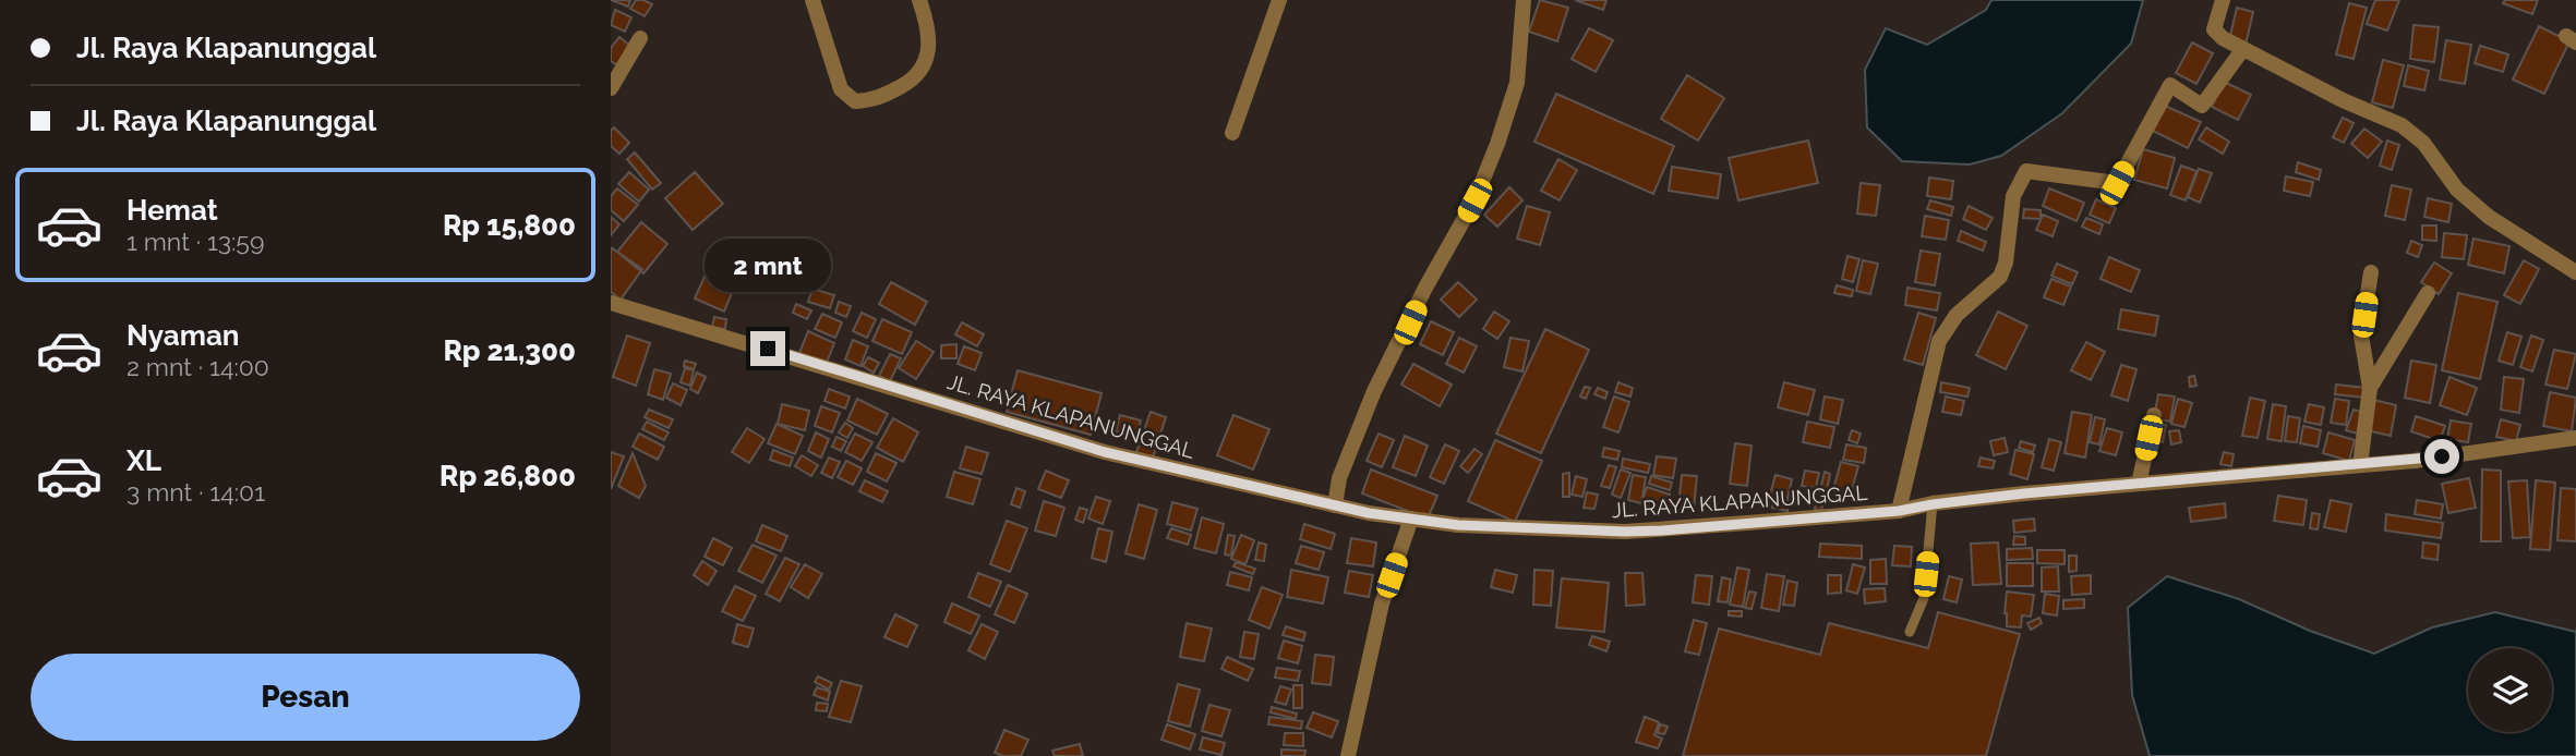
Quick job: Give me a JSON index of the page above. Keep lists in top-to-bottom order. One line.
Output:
{"streets":{"street":["JL. RAYA KLAPANUNGGAL"]},"page":{"banner":["Jl. Raya Klapanunggal","Jl. Raya Klapanunggal"],"list":[{"name":"Hemat","note":"1 mnt · 13:59","value":"Rp 15,800"},{"name":"Nyaman","note":"2 mnt · 14:00","value":"Rp 21,300"},{"name":"XL","note":"3 mnt · 14:01","value":"Rp 26,800"}],"bubble":"2 mnt","buttons":"Pesan"}}
